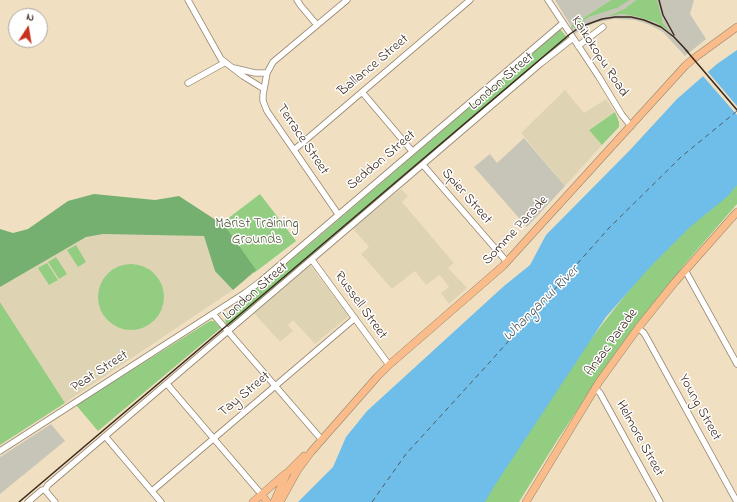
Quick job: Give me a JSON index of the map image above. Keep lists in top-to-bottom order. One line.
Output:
{"streets":{"main road":["Somme Parade","Anzac Parade"],"street":["Kaikokopu Road","Ballance Street","London Street","Terrace Street","Seddon Street","Spier Street","Russell Street","Peat Street","Tay Street","Young Street","Helmore Street"]},"crossings":[["Kaikokopu Road","London Street"],["Kaikokopu Road","Seddon Street"],["Kaikokopu Road","Somme Parade"],["Ballance Street","Terrace Street"],["London Street","Spier Street"],["London Street","Russell Street"],["Terrace Street","Seddon Street"],["Seddon Street","Peat Street"],["Spier Street","Somme Parade"],["Somme Parade","Russell Street"],["Russell Street","Tay Street"],["Anzac Parade","Young Street"],["Anzac Parade","Helmore Street"]],"water":["Whanganui River"],"parks":["Marist Training Grounds"],"north":"top"}
